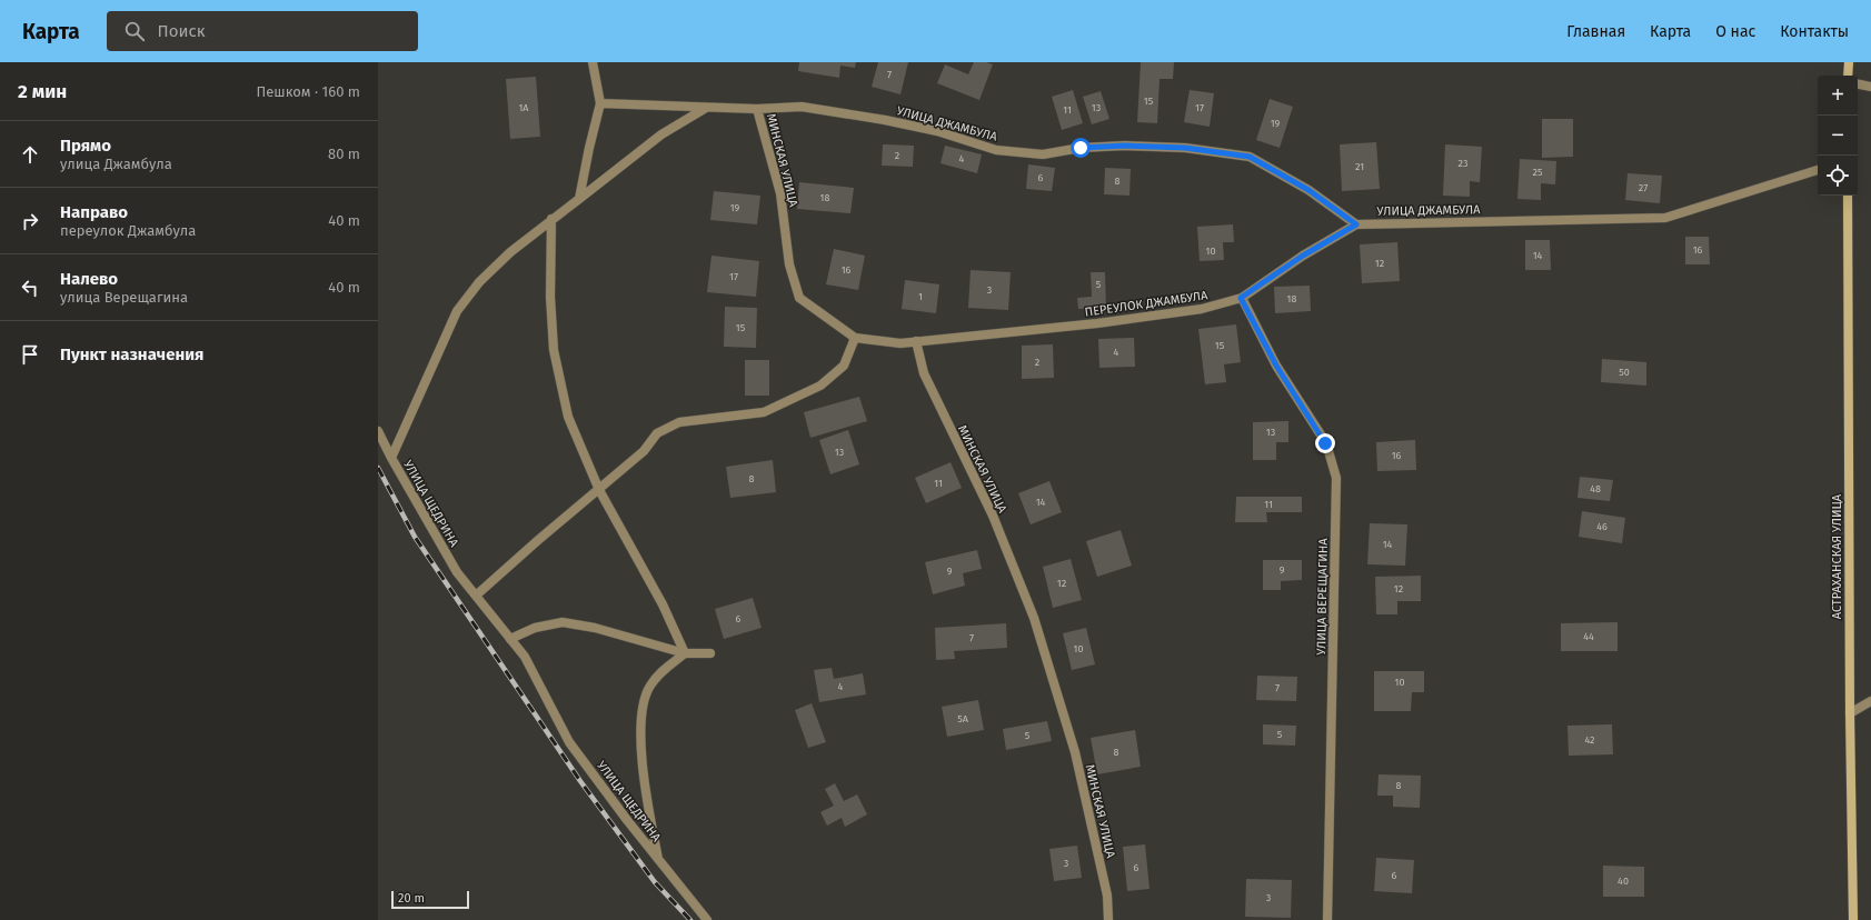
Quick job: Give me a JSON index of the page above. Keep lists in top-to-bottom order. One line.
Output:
{"streets":{"main road":["АСТРАХАНСКАЯ УЛИЦА"],"street":["УЛИЦА ДЖАМБУЛА","МИНСКАЯ УЛИЦА","ПЕРЕУЛОК ДЖАМБУЛА","УЛИЦА ЩЕДРИНА","УЛИЦА ВЕРЕЩАГИНА"]},"crossings":[["УЛИЦА ДЖАМБУЛА","МИНСКАЯ УЛИЦА"],["УЛИЦА ДЖАМБУЛА","ПЕРЕУЛОК ДЖАМБУЛА"],["УЛИЦА ДЖАМБУЛА","УЛИЦА ЩЕДРИНА"],["МИНСКАЯ УЛИЦА","ПЕРЕУЛОК ДЖАМБУЛА"],["ПЕРЕУЛОК ДЖАМБУЛА","УЛИЦА ВЕРЕЩАГИНА"]],"house_numbers":["7","15","1А","13","17","11","19","2","4","23","21","25","6","8","27","18","19","16","10","14","12","16","17","5","3","1","18","15","15","4","2","50","13","13","16","8","11","48","14","11","46","14","9","9","12","12","6","44","7","10","10","4","7","5А","5","5","42","8","8","3","6","6","40","3"],"scale_bar":"20 m","page":{"header":"Карта","search":"Поиск","nav":["Главная","Карта","О нас","Контакты"],"heading":["2 мин","Пешком · 160 m"],"map_buttons":["+","−"],"list":[["Прямо","улица Джамбула","80 m"],["Направо","переулок Джамбула","40 m"],["Налево","улица Верещагина","40 m"],"Пункт назначения"],"scale":"20 m"}}
